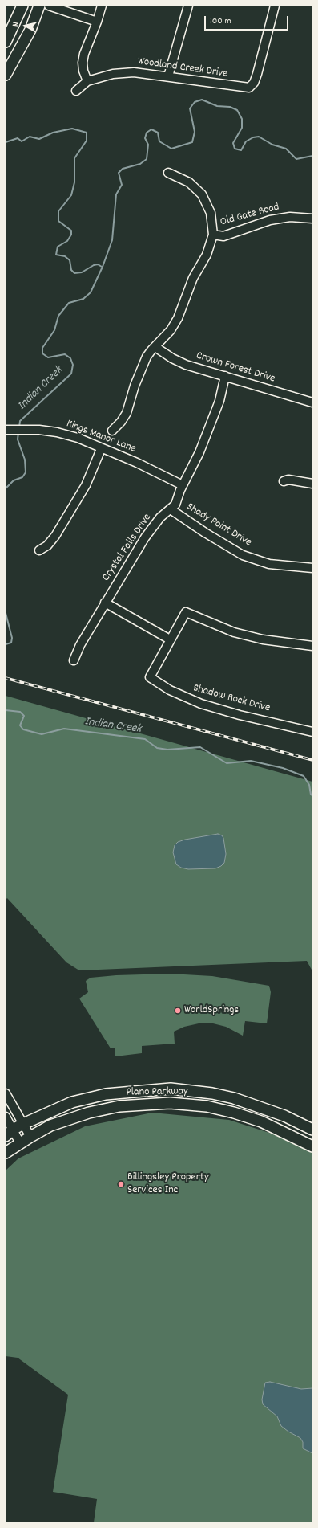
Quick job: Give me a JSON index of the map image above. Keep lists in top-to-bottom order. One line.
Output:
{"streets":{"main road":["Plano Parkway"],"street":["Woodland Creek Drive","Old Gate Road","Crown Forest Drive","Kings Manor Lane","Shady Point Drive","Crystal Falls Drive","Shadow Rock Drive"]},"crossings":[["Crown Forest Drive","Crystal Falls Drive"],["Kings Manor Lane","Crystal Falls Drive"],["Shady Point Drive","Crystal Falls Drive"]],"water":["Indian Creek"],"places":["WorldSprings","Billingsley Property Services Inc"],"scale_bar":"100 m","north":"left"}
